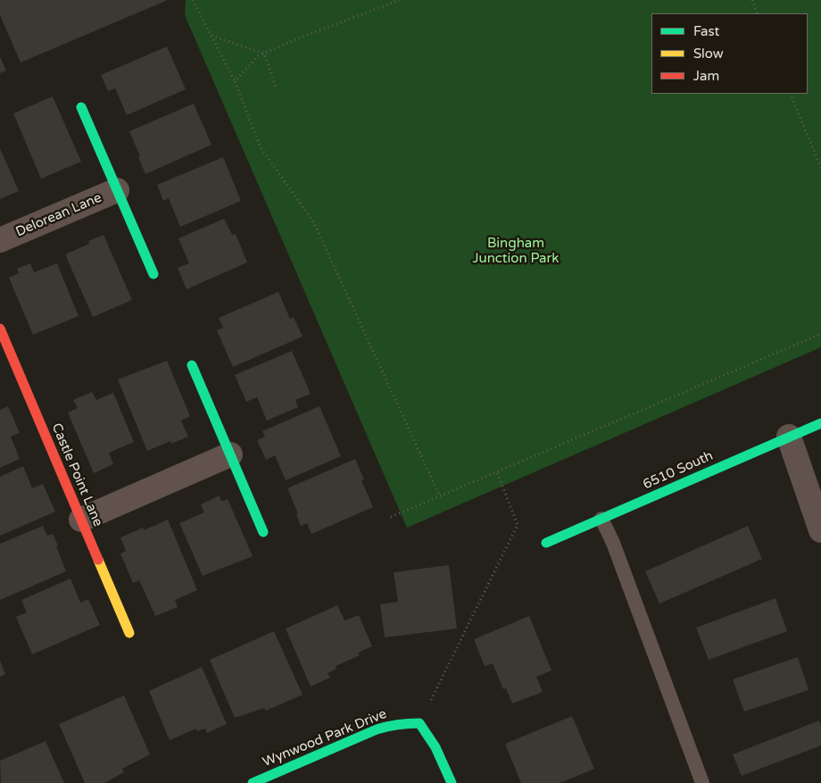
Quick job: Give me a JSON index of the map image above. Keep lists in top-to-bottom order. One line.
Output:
{"streets":{"street":["Delorean Lane","6510 South","Castle Point Lane","Wynwood Park Drive"]},"parks":["Bingham Junction Park"],"legend":["Fast","Slow","Jam"]}
